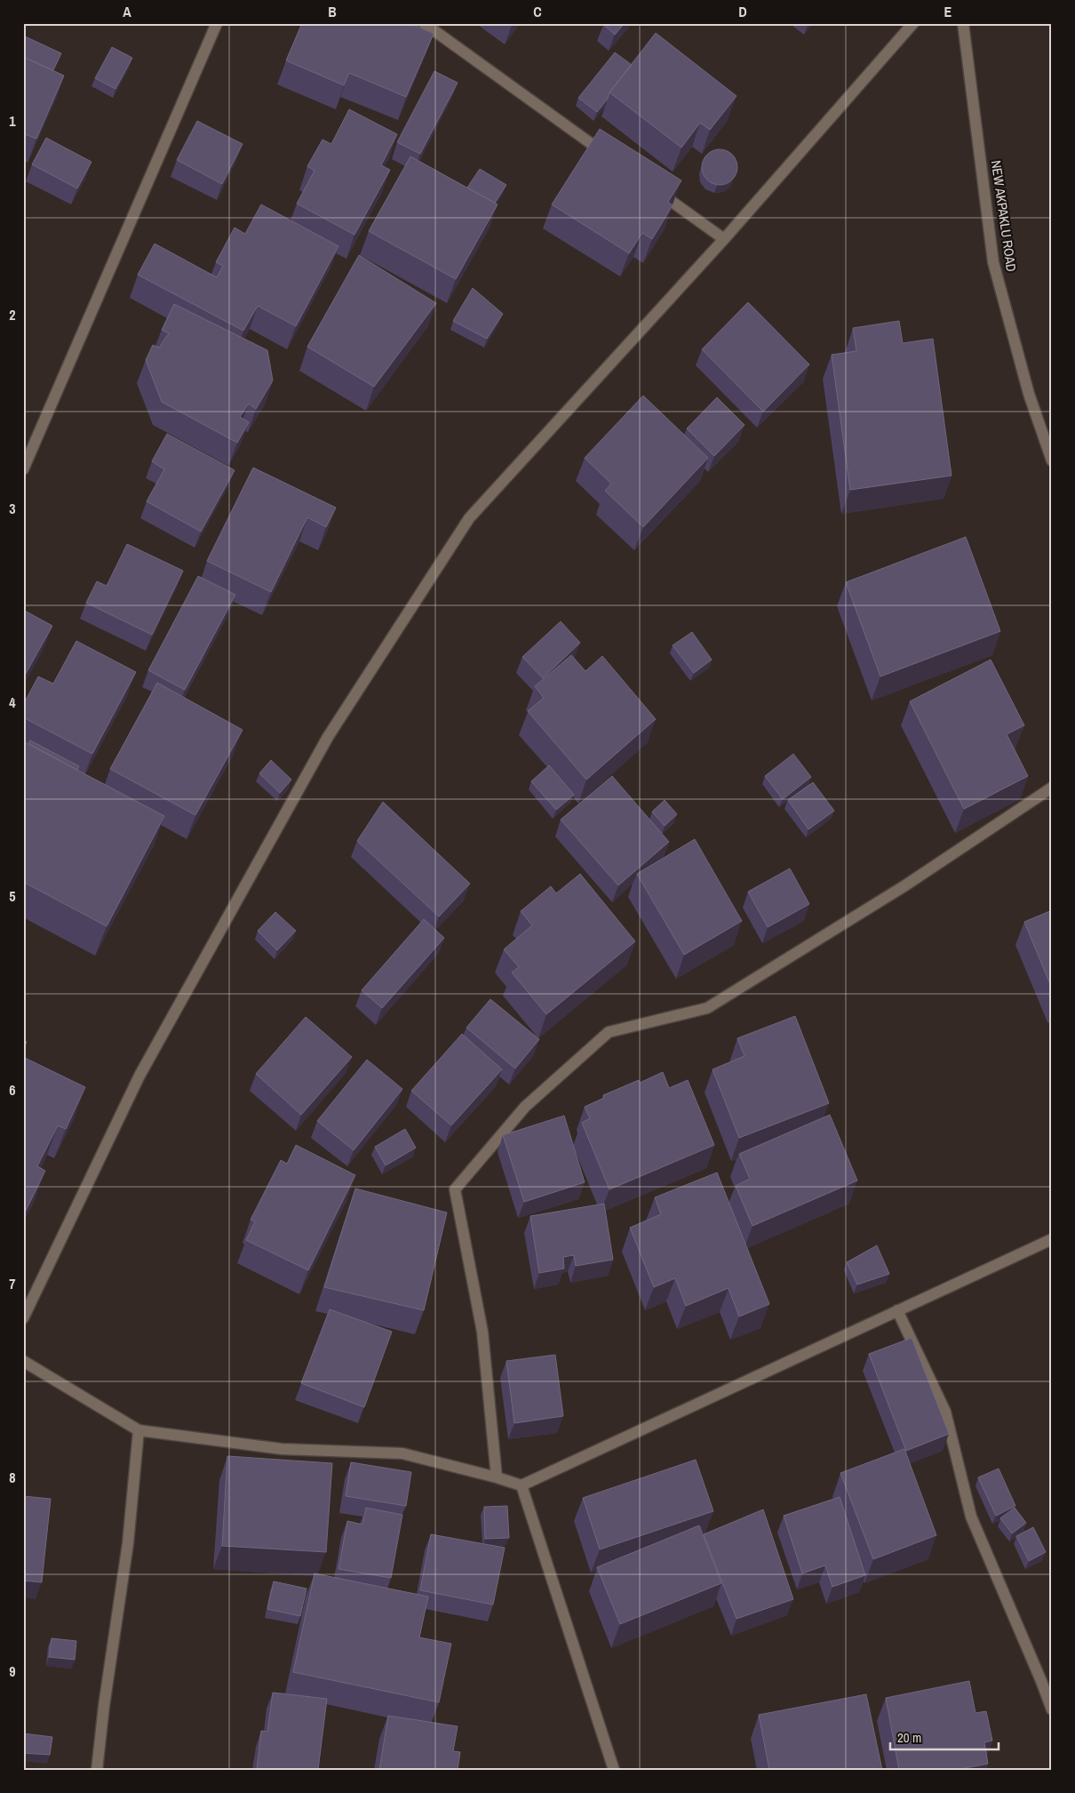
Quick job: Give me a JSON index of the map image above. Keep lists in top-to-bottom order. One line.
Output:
{"streets":{"street":["NEW AKPAKLU ROAD"]},"scale_bar":"20 m","grid":{"columns":["A","B","C","D","E"],"rows":["1","2","3","4","5","6","7","8","9"]}}
